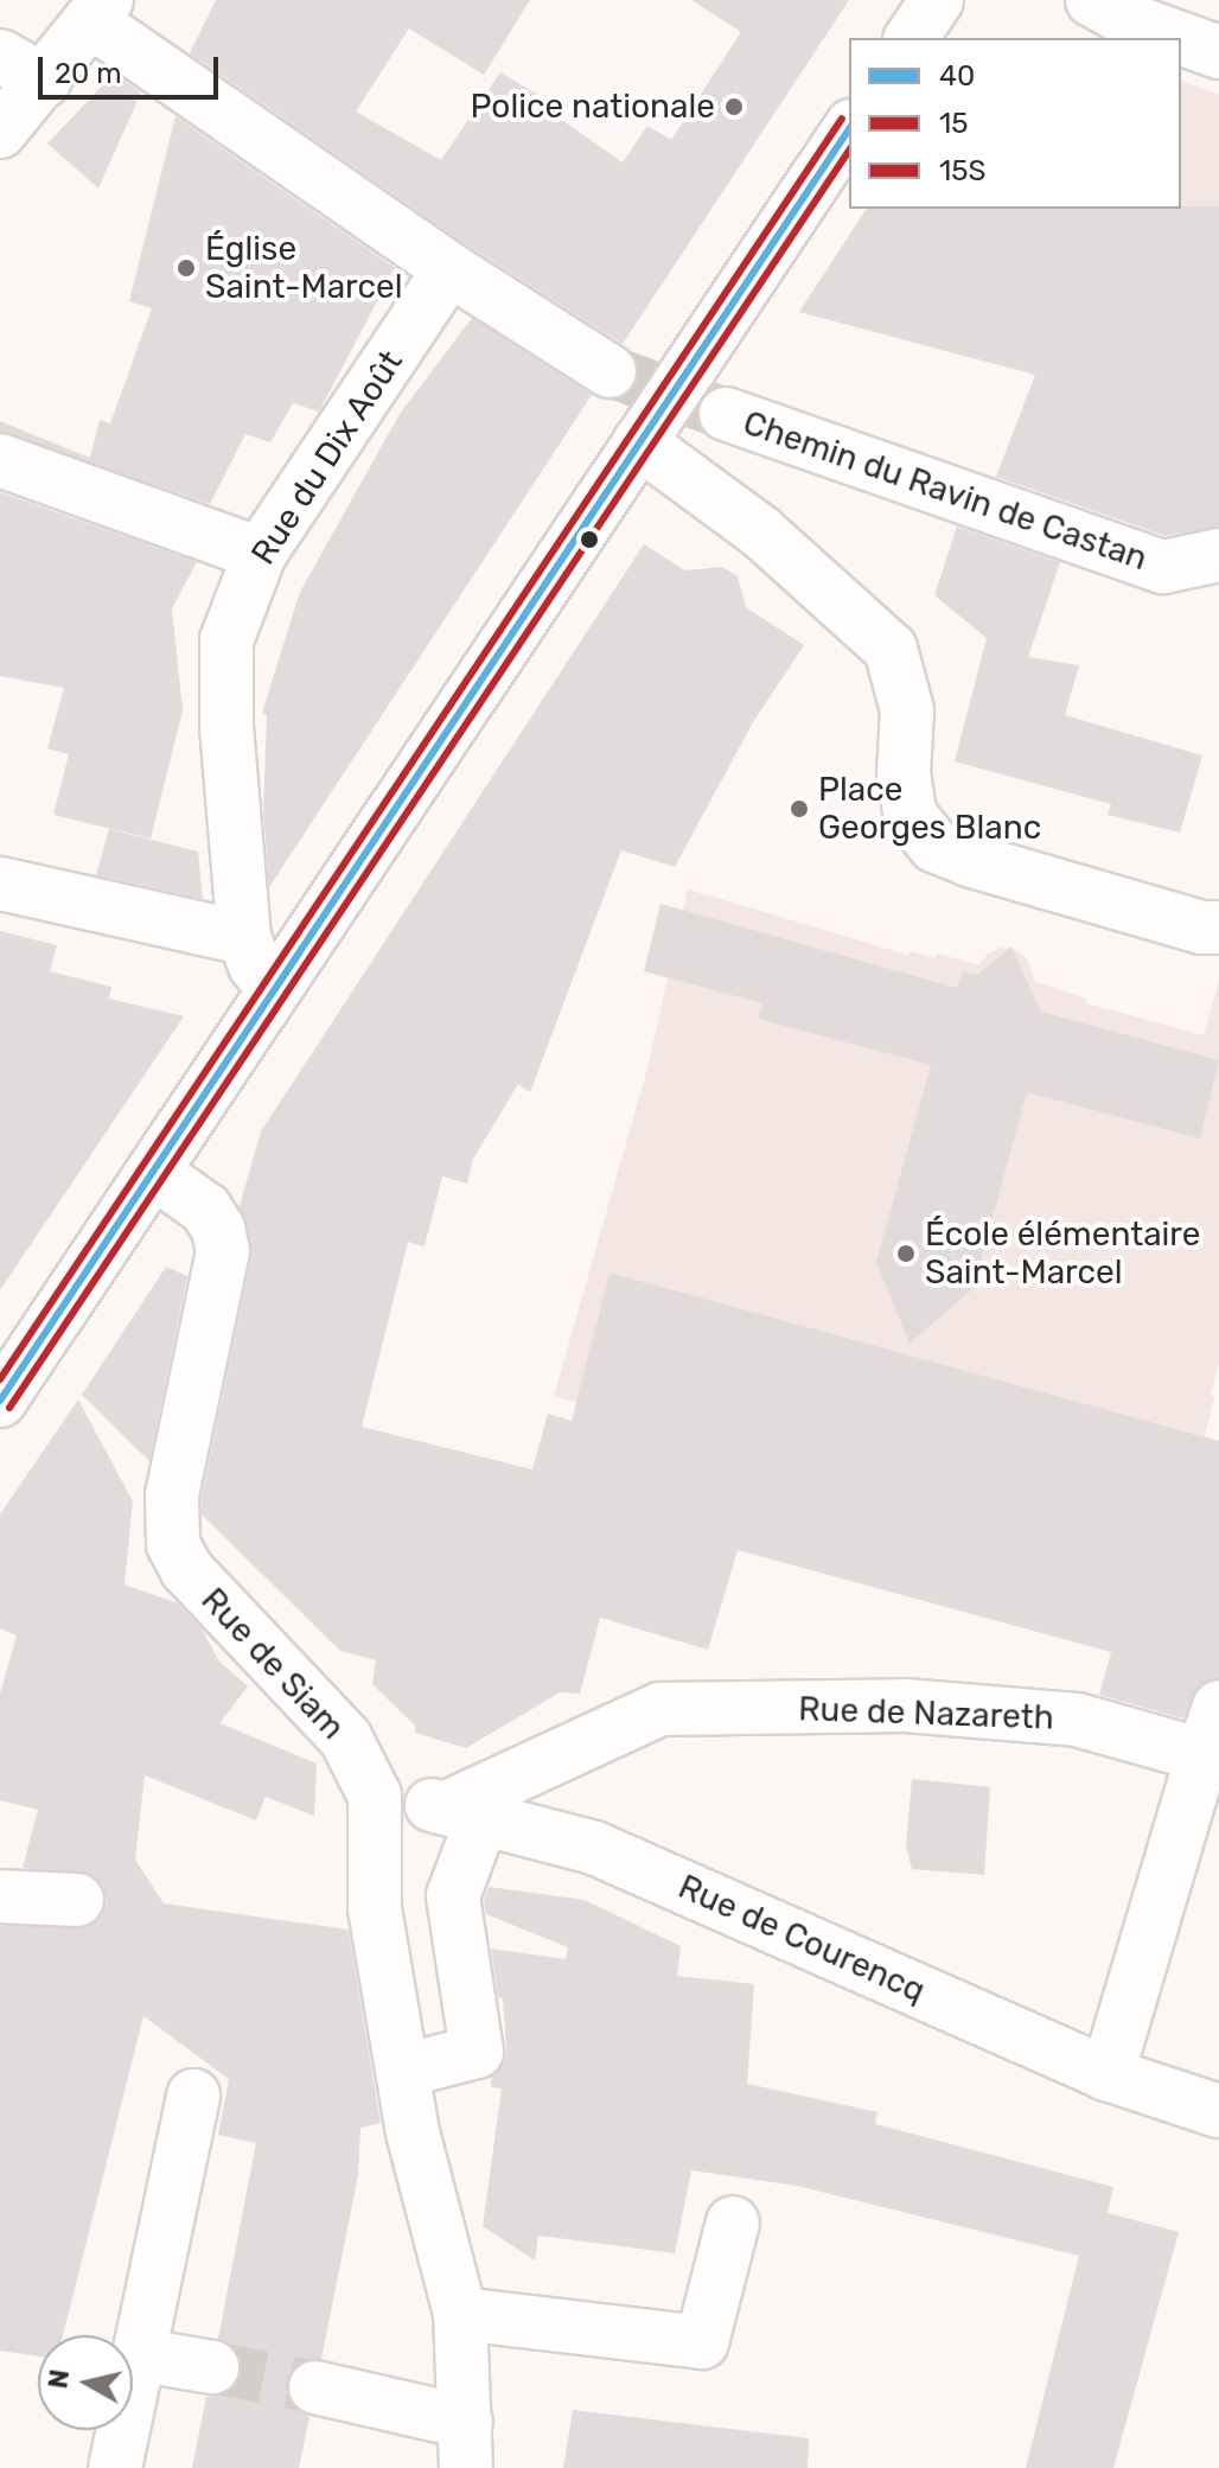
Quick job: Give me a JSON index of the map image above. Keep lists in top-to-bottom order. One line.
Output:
{"streets":{"street":["Rue du Dix Août","Chemin du Ravin de Castan","Rue de Siam","Rue de Nazareth","Rue de Courencq"]},"crossings":[["Rue de Siam","Rue de Courencq"],["Rue de Nazareth","Rue de Courencq"]],"places":["Police nationale","Église Saint-Marcel","Place Georges Blanc","École élémentaire Saint-Marcel"],"lines":["transit line 15S","transit line 40","transit line 15"],"legend":["40","15","15S"],"scale_bar":"20 m","north":"left"}
